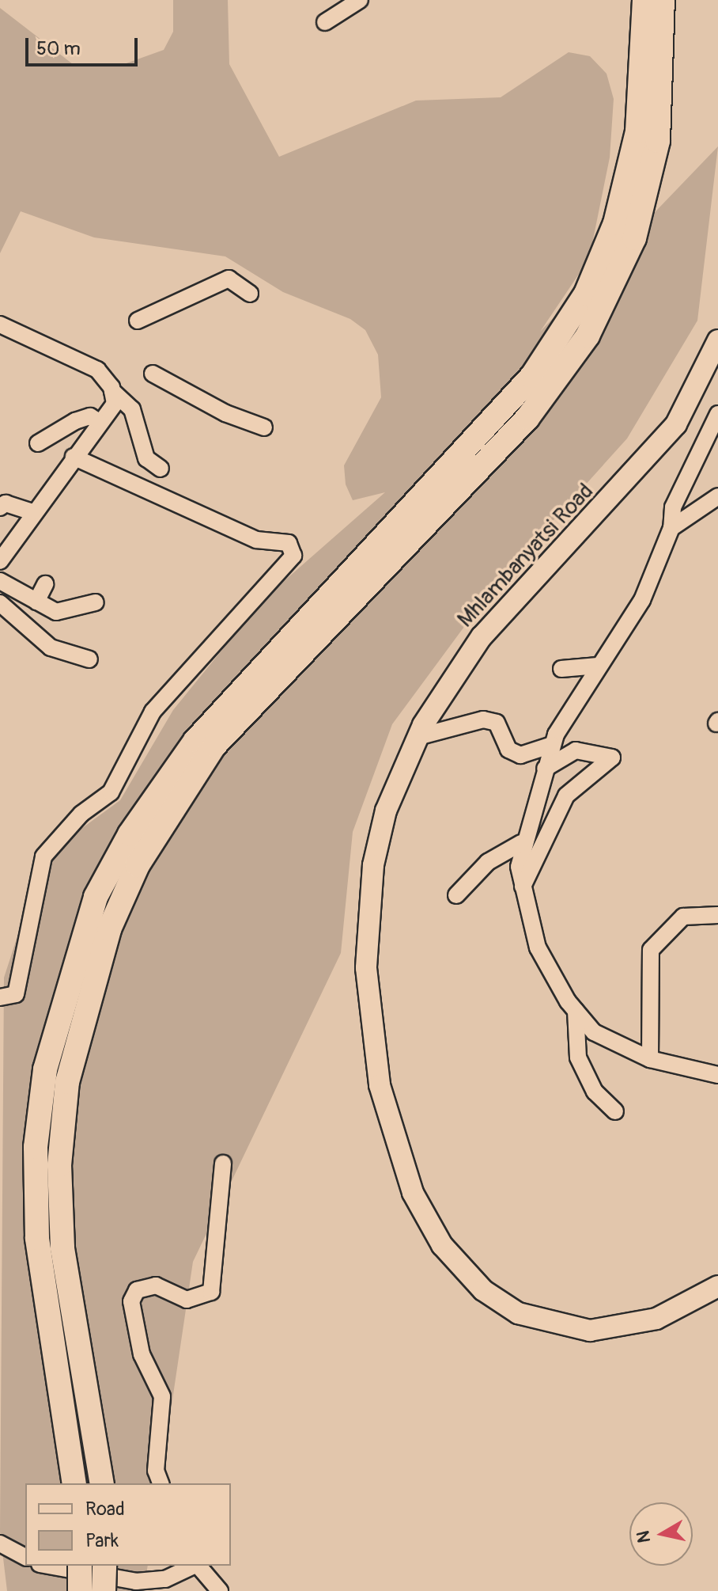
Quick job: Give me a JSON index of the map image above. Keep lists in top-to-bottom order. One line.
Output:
{"streets":{"main road":["Mhlambanyatsi Road"]},"legend":["Road","Park"],"scale_bar":"50 m","north":"left"}
